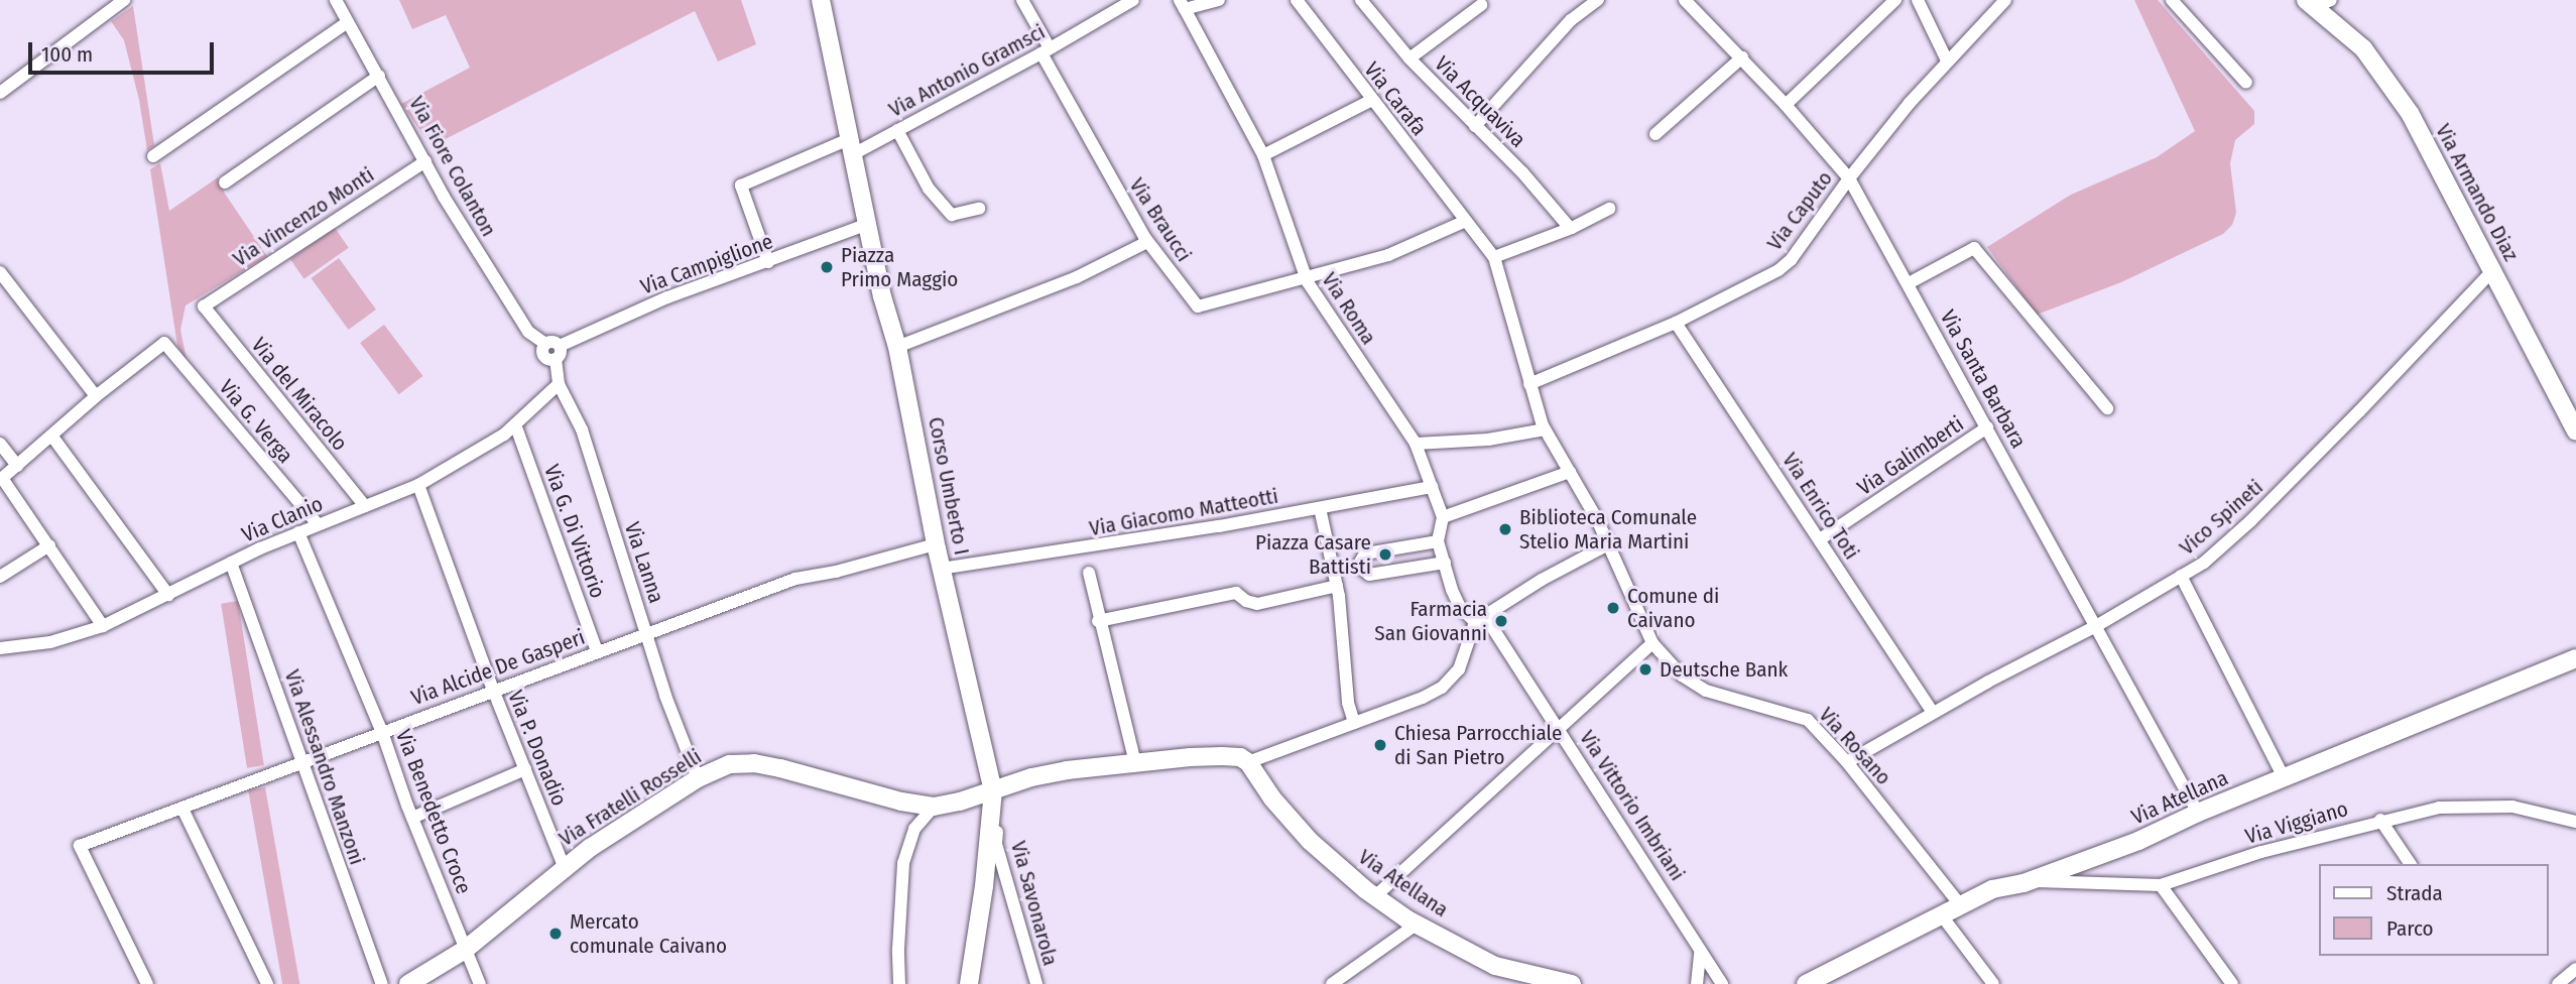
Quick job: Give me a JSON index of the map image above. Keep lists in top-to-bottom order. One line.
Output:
{"streets":{"main road":["Via Armando Diaz","Corso Umberto I","Via Fratelli Rosselli","Via Atellana"],"street":["Via Antonio Gramsci","Via Carafa","Via Acquaviva","Via Fiore Colanton","Via Caputo","Via Vincenzo Monti","Via Braucci","Via Campiglione","Via Roma","Via Santa Barbara","Via del Miracolo","Via G. Verga","Via Galimberti","Via Enrico Toti","Via Giacomo Matteotti","Vico Spineti","Via Clanio","Via G. Di Vittorio","Via Lanna","Via Alcide De Gasperi","Via Rosano","Via P. Donadio","Via Alessandro Manzoni","Via Vittorio Imbriani","Via Benedetto Croce","Via Viggiano","Via Savonarola"]},"crossings":[["Via Antonio Gramsci","Via Braucci"],["Via Antonio Gramsci","Via Campiglione"],["Via Antonio Gramsci","Corso Umberto I"],["Via Carafa","Via Rosano"],["Via Fiore Colanton","Via Vincenzo Monti"],["Via Fiore Colanton","Via Campiglione"],["Via Fiore Colanton","Via Lanna"],["Via Armando Diaz","Vico Spineti"],["Via Caputo","Via Santa Barbara"],["Via Caputo","Via Enrico Toti"],["Via Caputo","Via Rosano"],["Via Vincenzo Monti","Via del Miracolo"],["Via Braucci","Via Roma"],["Via Campiglione","Corso Umberto I"],["Via Campiglione","Via Lanna"],["Via Roma","Via Giacomo Matteotti"],["Via Santa Barbara","Via Galimberti"],["Via Santa Barbara","Vico Spineti"],["Via Santa Barbara","Via Atellana"],["Via del Miracolo","Via Clanio"],["Via G. Verga","Via Clanio"],["Via Galimberti","Via Enrico Toti"],["Corso Umberto I","Via Giacomo Matteotti"],["Corso Umberto I","Via Alcide De Gasperi"],["Corso Umberto I","Via Fratelli Rosselli"],["Corso Umberto I","Via Savonarola"],["Via Enrico Toti","Vico Spineti"],["Vico Spineti","Via Rosano"],["Via Clanio","Via G. Di Vittorio"],["Via Clanio","Via Lanna"],["Via Clanio","Via P. Donadio"],["Via Clanio","Via Alessandro Manzoni"],["Via Clanio","Via Benedetto Croce"],["Via G. Di Vittorio","Via Alcide De Gasperi"],["Via Lanna","Via Alcide De Gasperi"],["Via Lanna","Via Fratelli Rosselli"],["Via Alcide De Gasperi","Via P. Donadio"],["Via Alcide De Gasperi","Via Alessandro Manzoni"],["Via Alcide De Gasperi","Via Benedetto Croce"],["Via Rosano","Via Atellana"],["Via P. Donadio","Via Fratelli Rosselli"],["Via Fratelli Rosselli","Via Atellana"],["Via Fratelli Rosselli","Via Benedetto Croce"],["Via Fratelli Rosselli","Via Savonarola"],["Via Atellana","Via Viggiano"]],"places":["Piazza Primo Maggio","Biblioteca Comunale Stelio Maria Martini","Piazza Casare Battisti","Comune di Caivano","Farmacia San Giovanni","Deutsche Bank","Chiesa Parrocchiale di San Pietro","Mercato comunale Caivano"],"legend":["Strada","Parco"],"scale_bar":"100 m"}
